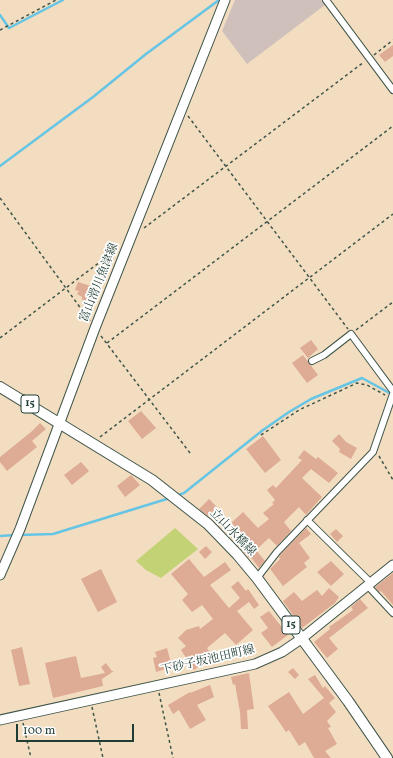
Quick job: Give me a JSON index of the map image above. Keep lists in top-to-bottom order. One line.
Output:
{"streets":{"main road":["富山滑川魚津線","15","立山水橋線","下砂子坂池田町線"]},"crossings":[["富山滑川魚津線","立山水橋線"],["立山水橋線","下砂子坂池田町線"]],"scale_bar":"100 m"}
